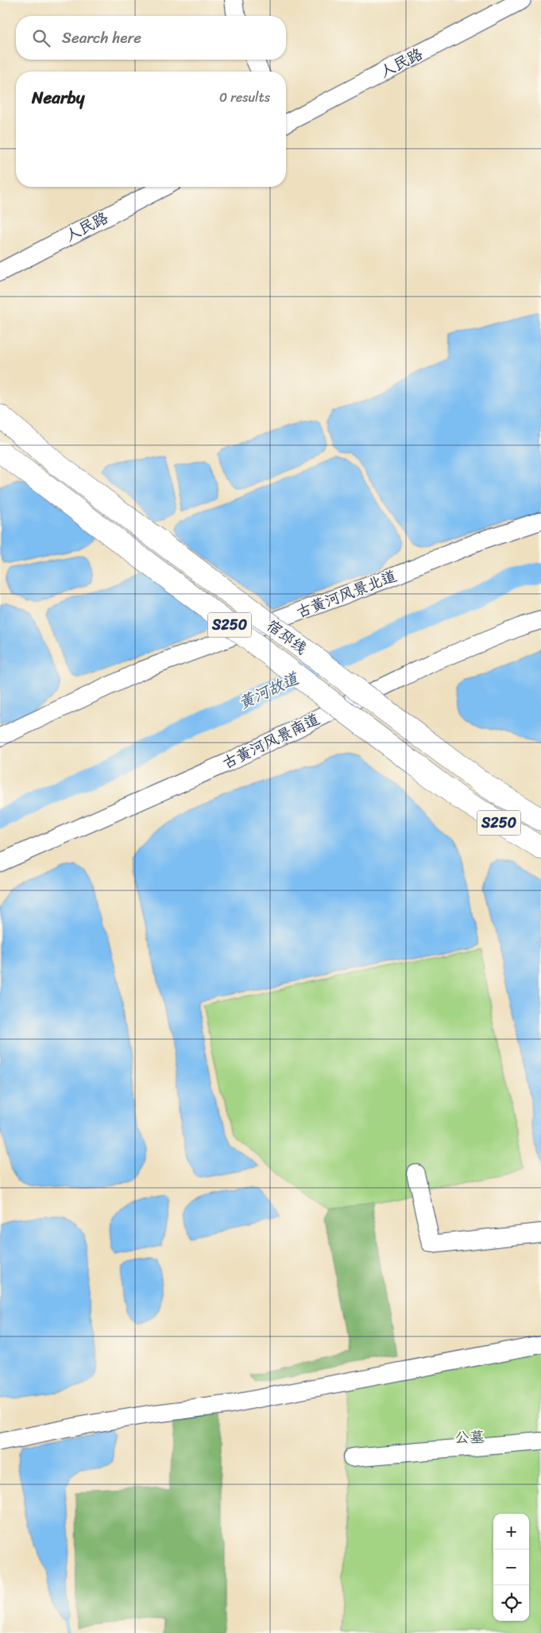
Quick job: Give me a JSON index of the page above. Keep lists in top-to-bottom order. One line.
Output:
{"streets":{"main road":["S250","宿邳线"],"street":["人民路","古黄河风景北道","古黄河风景南道"]},"water":["黄河故道"],"parks":["公墓"],"page":{"search":"Search here","heading":["Nearby","0 results"],"map_buttons":["+","−"]}}
